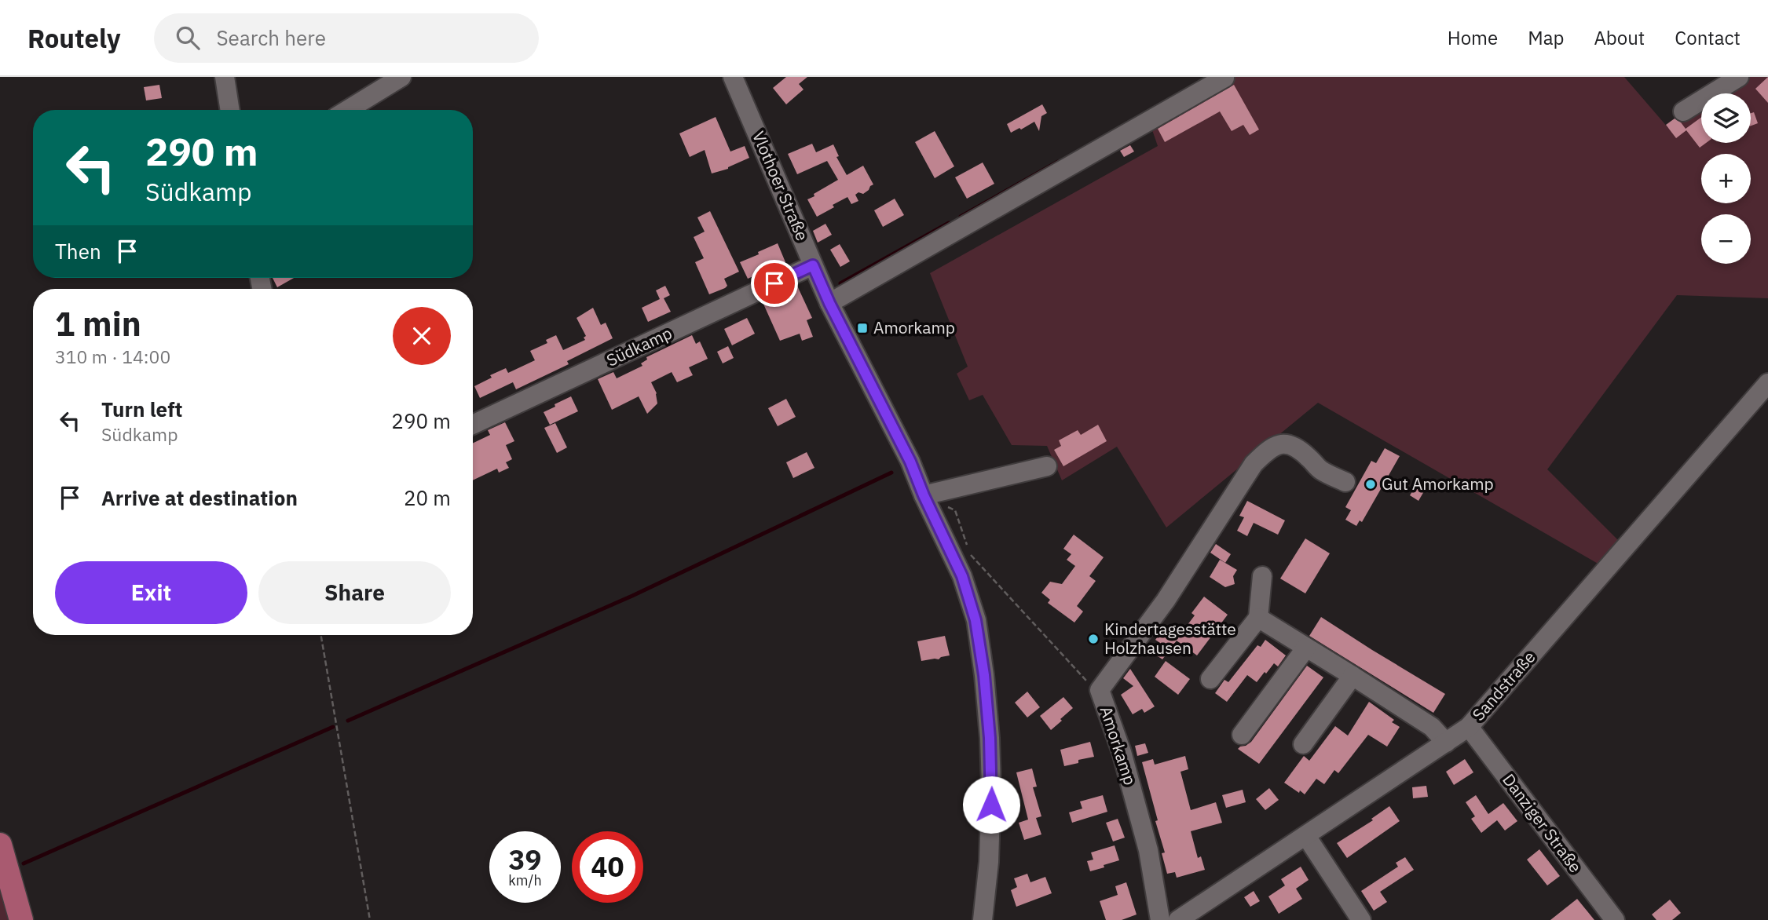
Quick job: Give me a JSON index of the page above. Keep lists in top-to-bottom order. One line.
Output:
{"streets":{"street":["Vlothoer Straße","Südkamp","Sandstraße","Amorkamp","Danziger Straße"]},"crossings":[["Vlothoer Straße","Südkamp"],["Sandstraße","Danziger Straße"]],"places":{"transit":["Amorkamp"],"other":["Gut Amorkamp","Kindertagesstätte Holzhausen"]},"page":{"header":"Routely","search":"Search here","nav":["Home","Map","About","Contact"],"map_buttons":["+","−"],"turn":["290 m","Südkamp"],"then":"Then","heading":["1 min","310 m · 14:00"],"list":[{"name":"Turn left","note":"Südkamp","value":"290 m"},{"name":"Arrive at destination","value":"20 m"}],"buttons":["Exit","Share"],"speed":"39 km/h","limit":"40"}}
